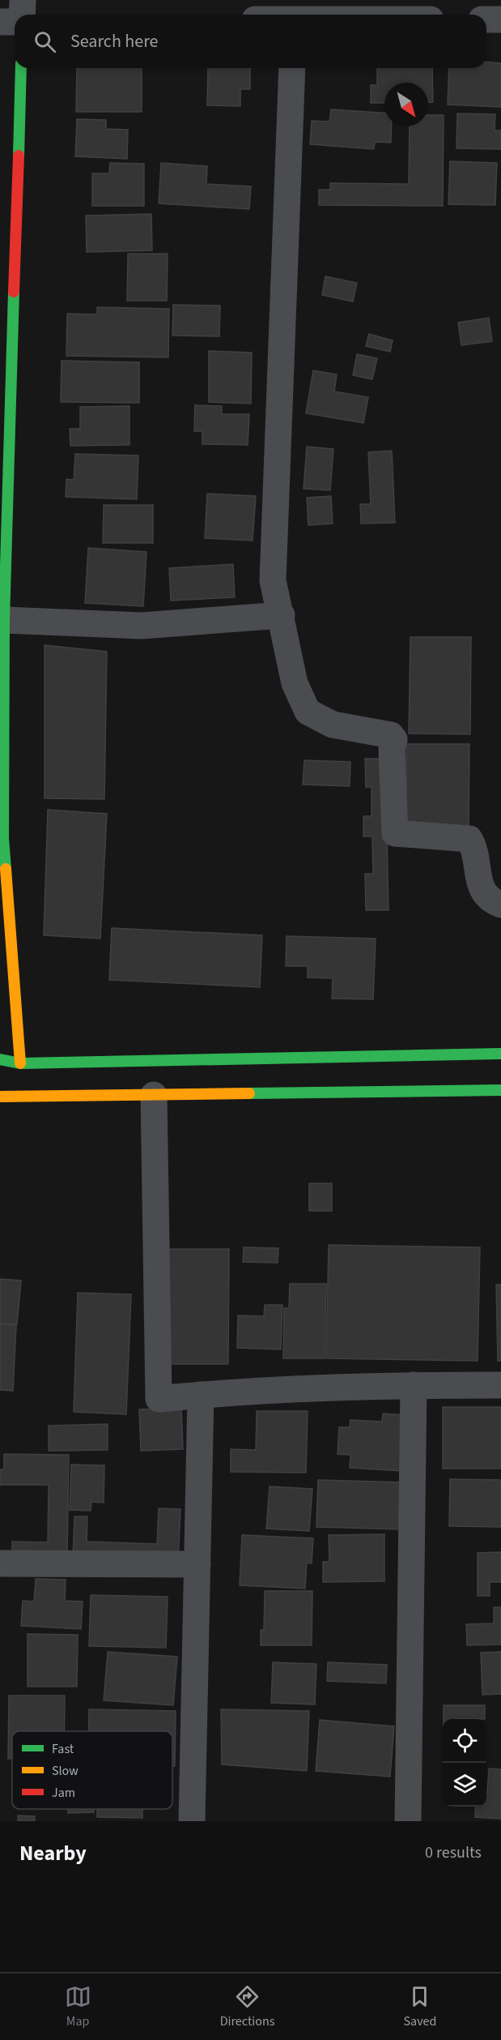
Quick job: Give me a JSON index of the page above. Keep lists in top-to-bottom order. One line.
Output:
{"legend":["Fast","Slow","Jam"],"north":"bottom right","page":{"search":"Search here","heading":["Nearby","0 results"],"nav":["Map","Directions","Saved"]}}
